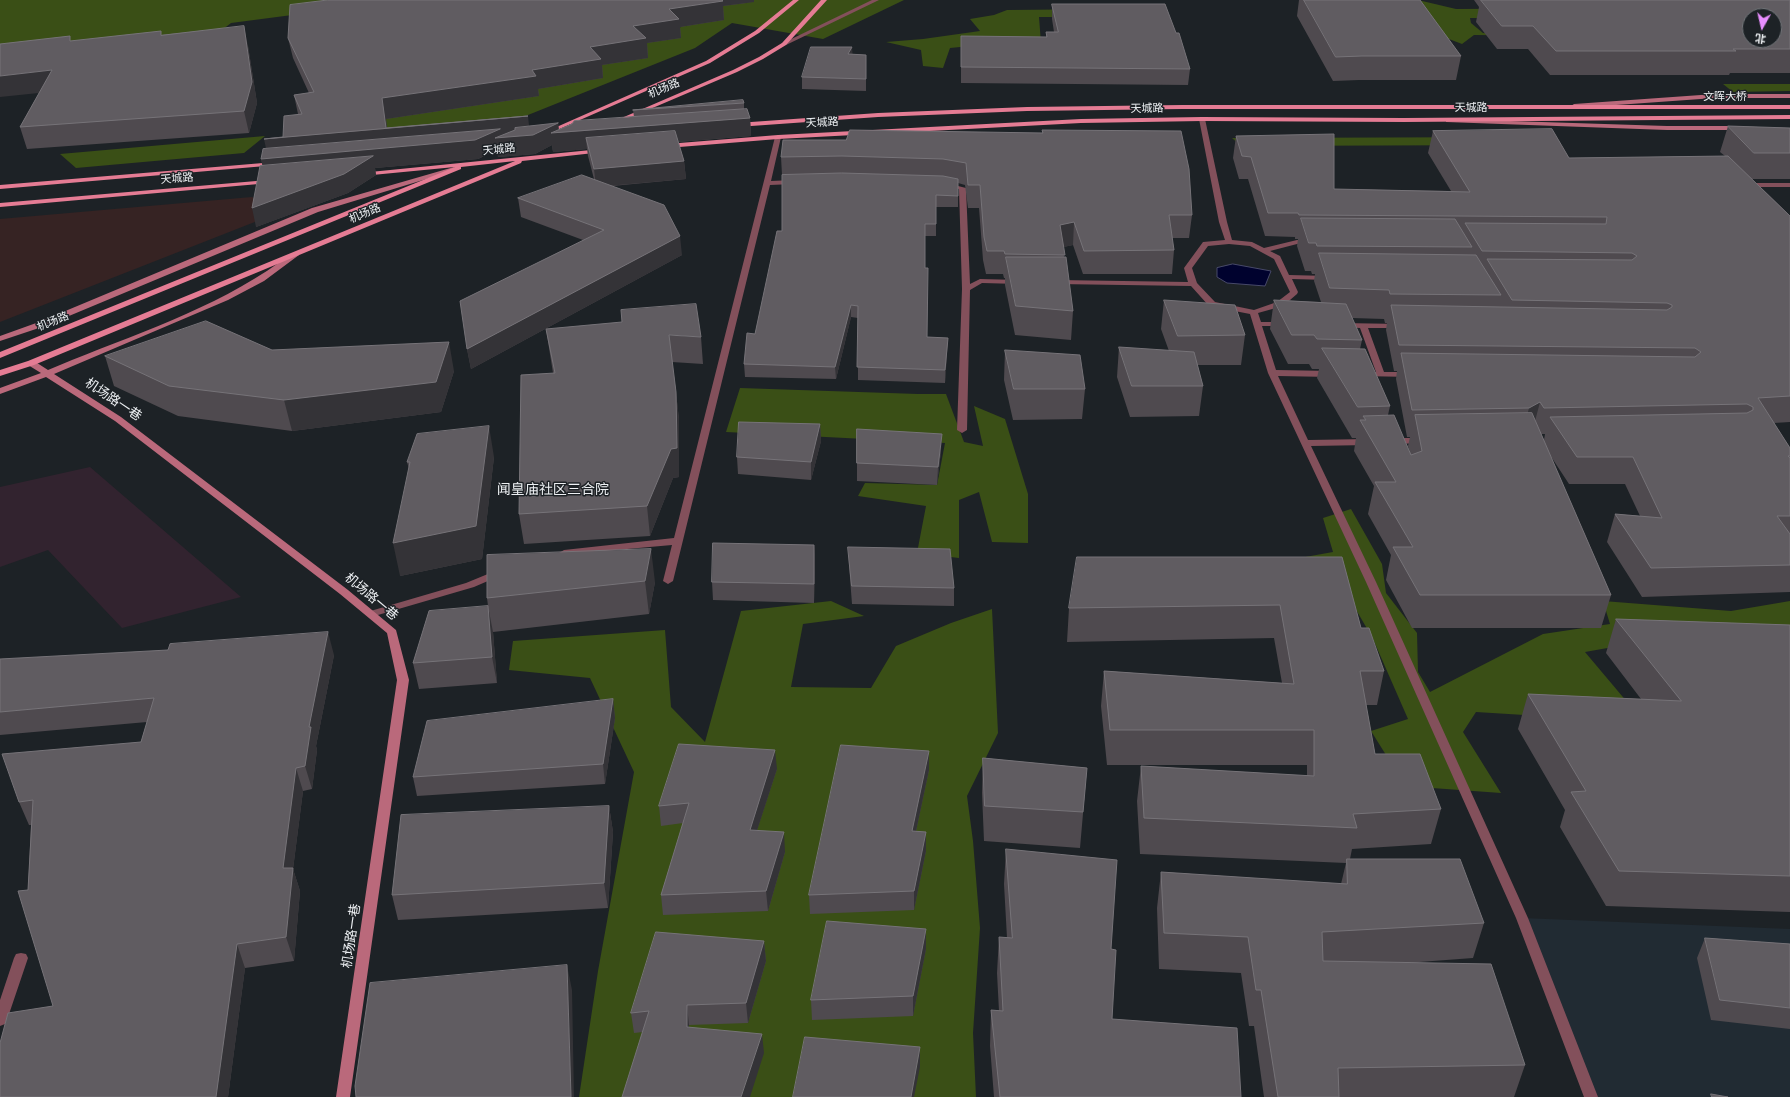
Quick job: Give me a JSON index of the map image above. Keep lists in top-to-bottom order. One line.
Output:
{"streets":{"main road":["机场路","文晖大桥","天城路"],"street":["机场路一巷"]},"crossings":[["机场路","天城路"],["机场路","机场路一巷"],["文晖大桥","天城路"]],"districts":["闻皇庙社区三合院"],"north":"bottom"}
